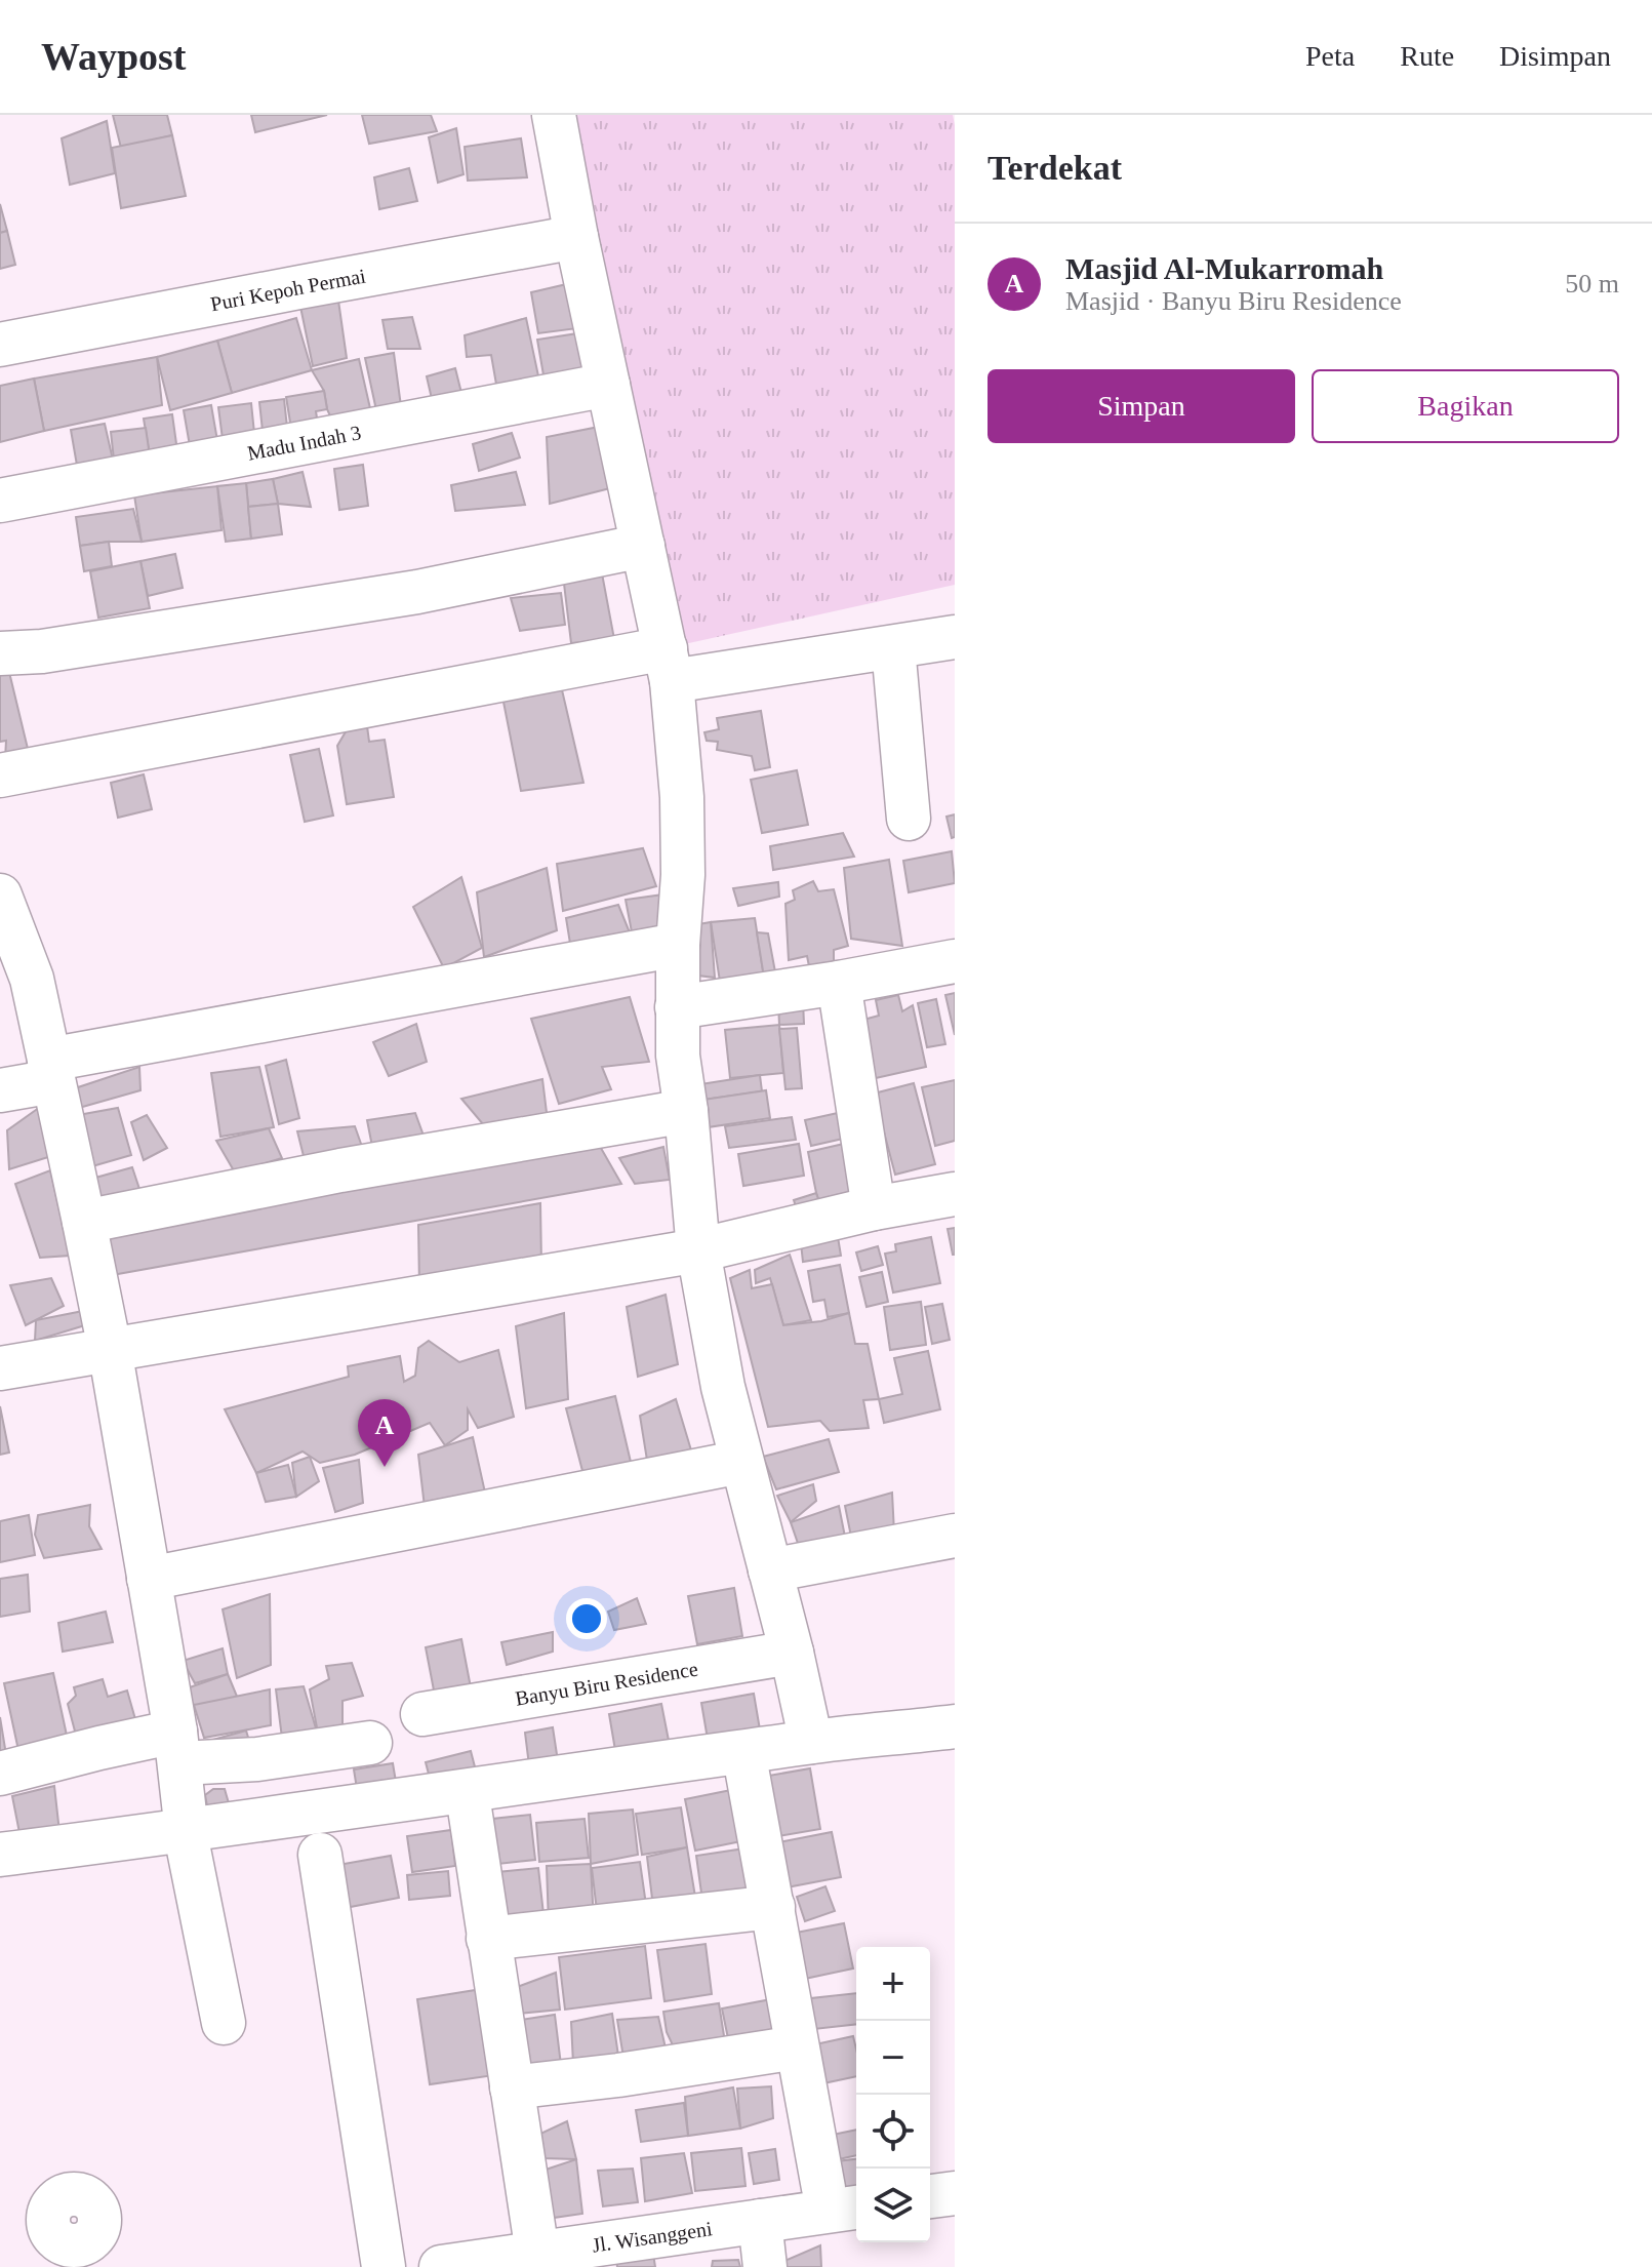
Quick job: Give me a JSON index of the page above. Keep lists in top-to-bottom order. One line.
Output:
{"streets":{"street":["Puri Kepoh Permai","Madu Indah 3","Banyu Biru Residence","Jl. Wisanggeni"]},"page":{"header":"Waypost","nav":["Peta","Rute","Disimpan"],"heading":"Terdekat","list":[{"mark":"A","name":"Masjid Al-Mukarromah","note":"Masjid · Banyu Biru Residence","value":"50 m"}],"buttons":["Simpan","Bagikan"],"pins":"A","map_buttons":["+","−"]}}
